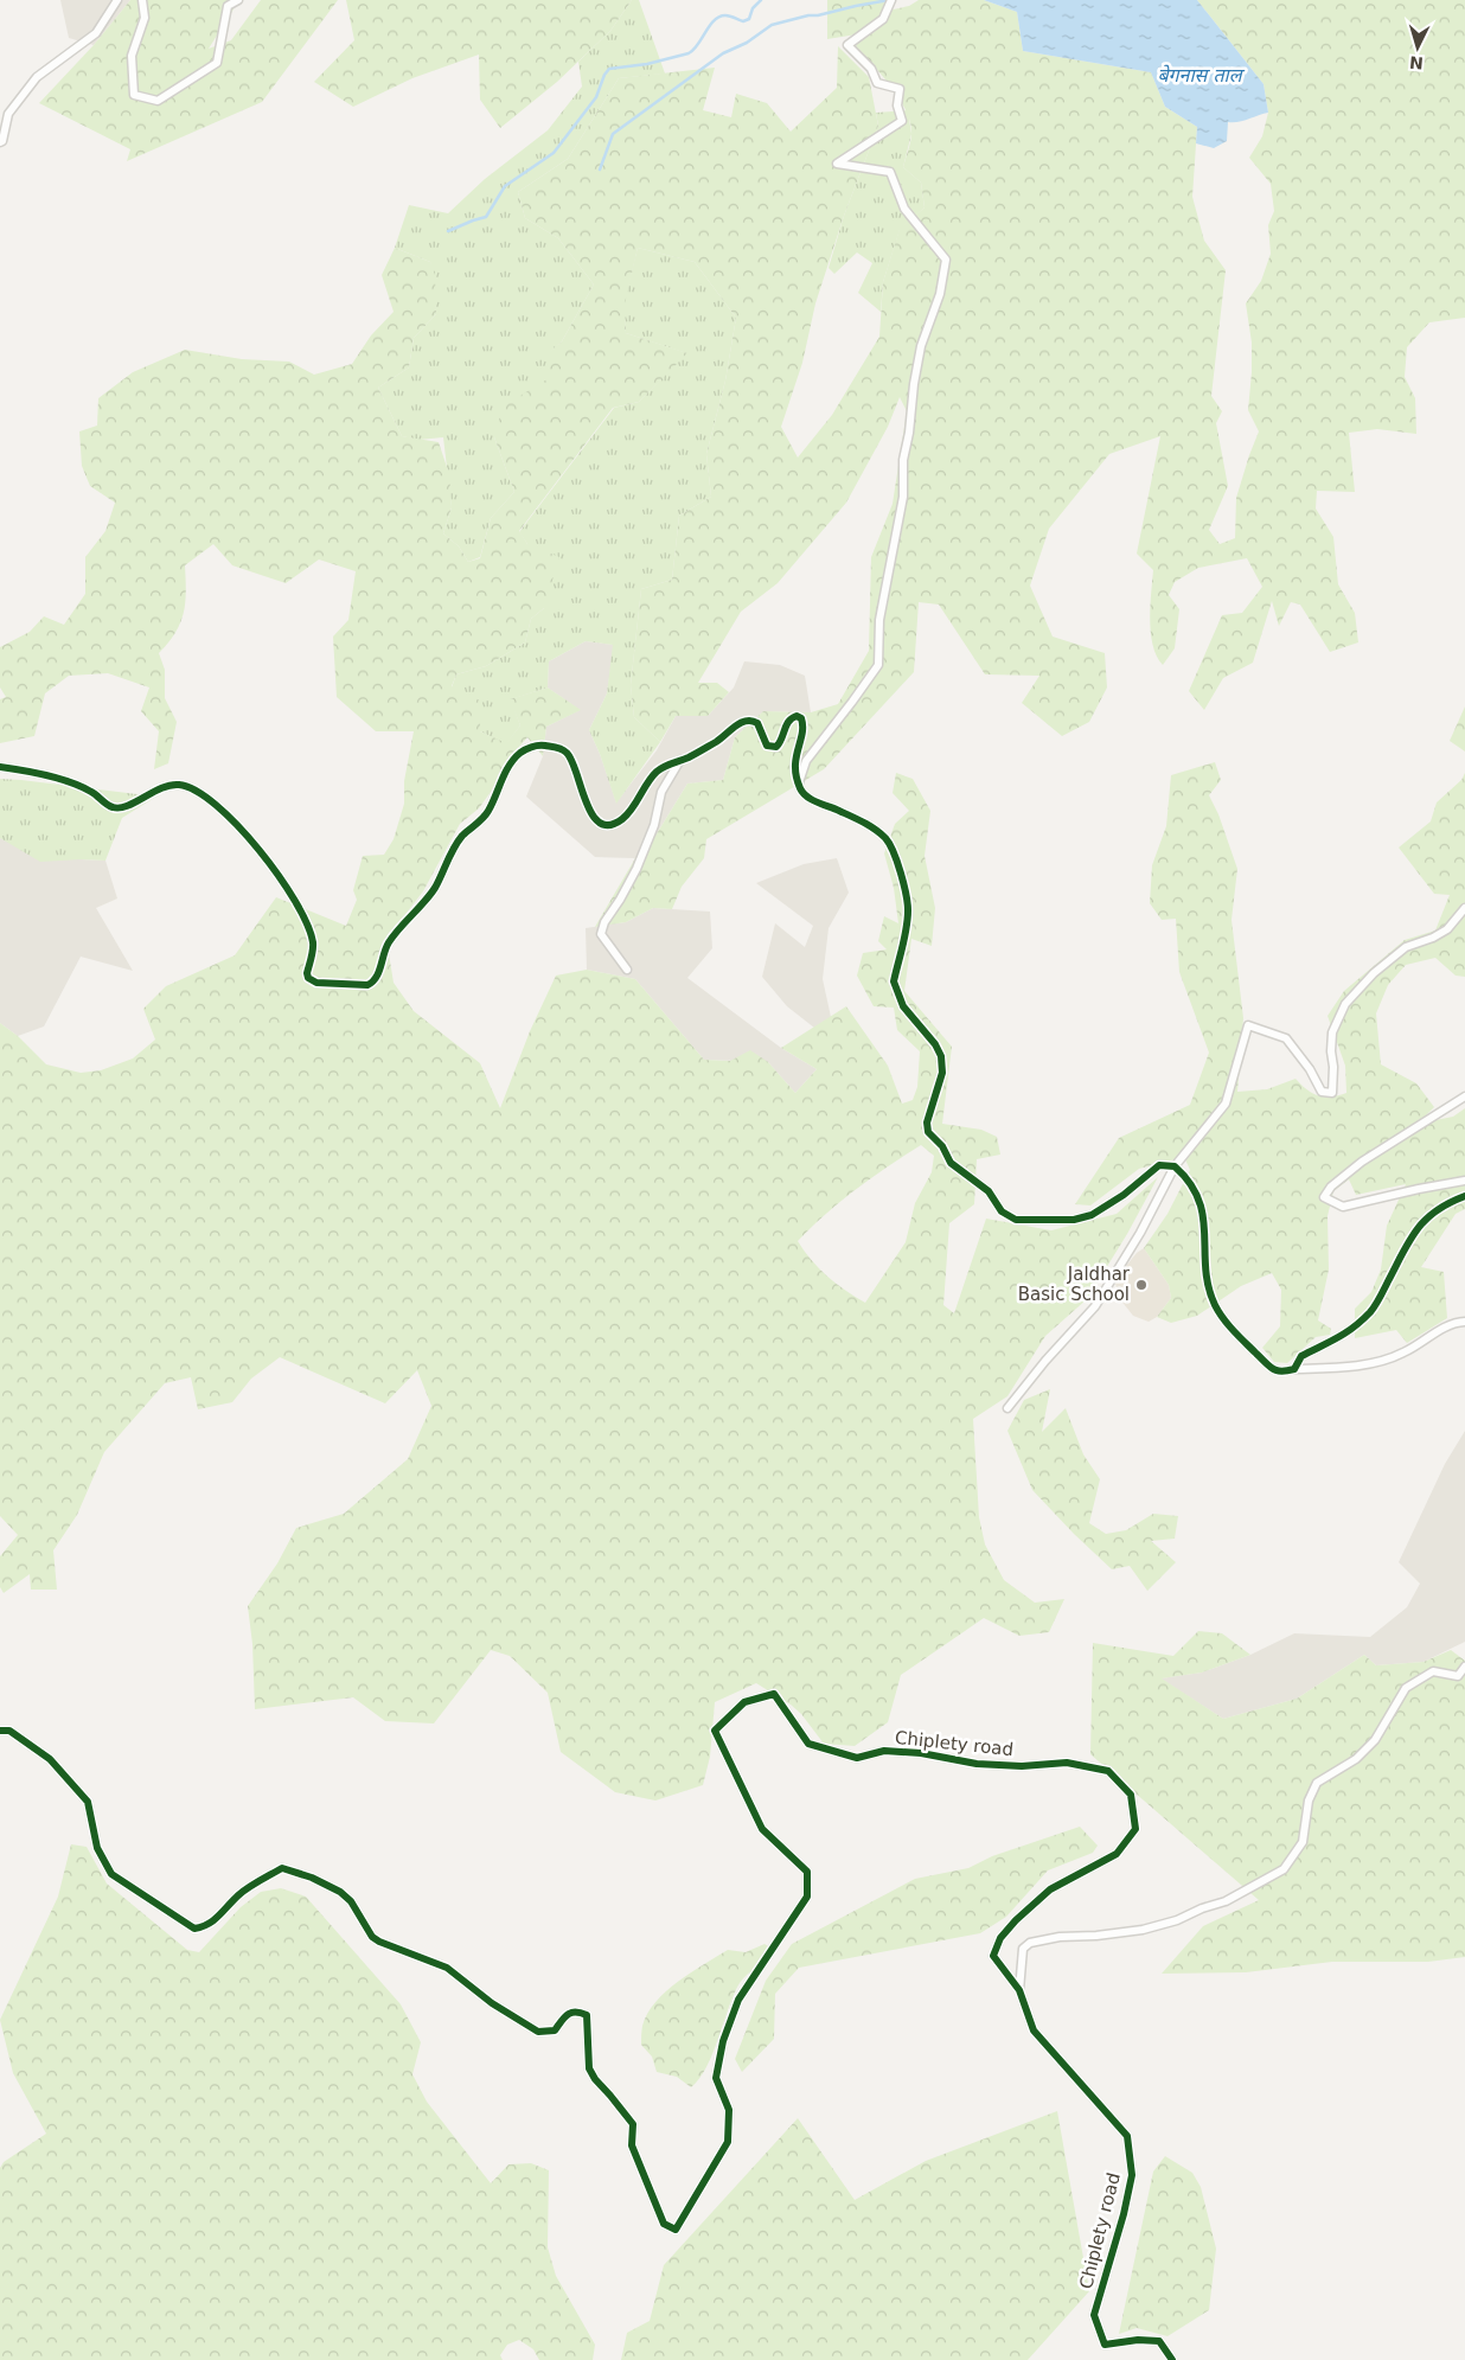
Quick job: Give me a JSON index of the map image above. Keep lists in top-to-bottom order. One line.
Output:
{"streets":{"street":["Chiplety road"]},"water":["बेगनास ताल"],"places":["Jaldhar Basic School"],"north":"bottom"}
